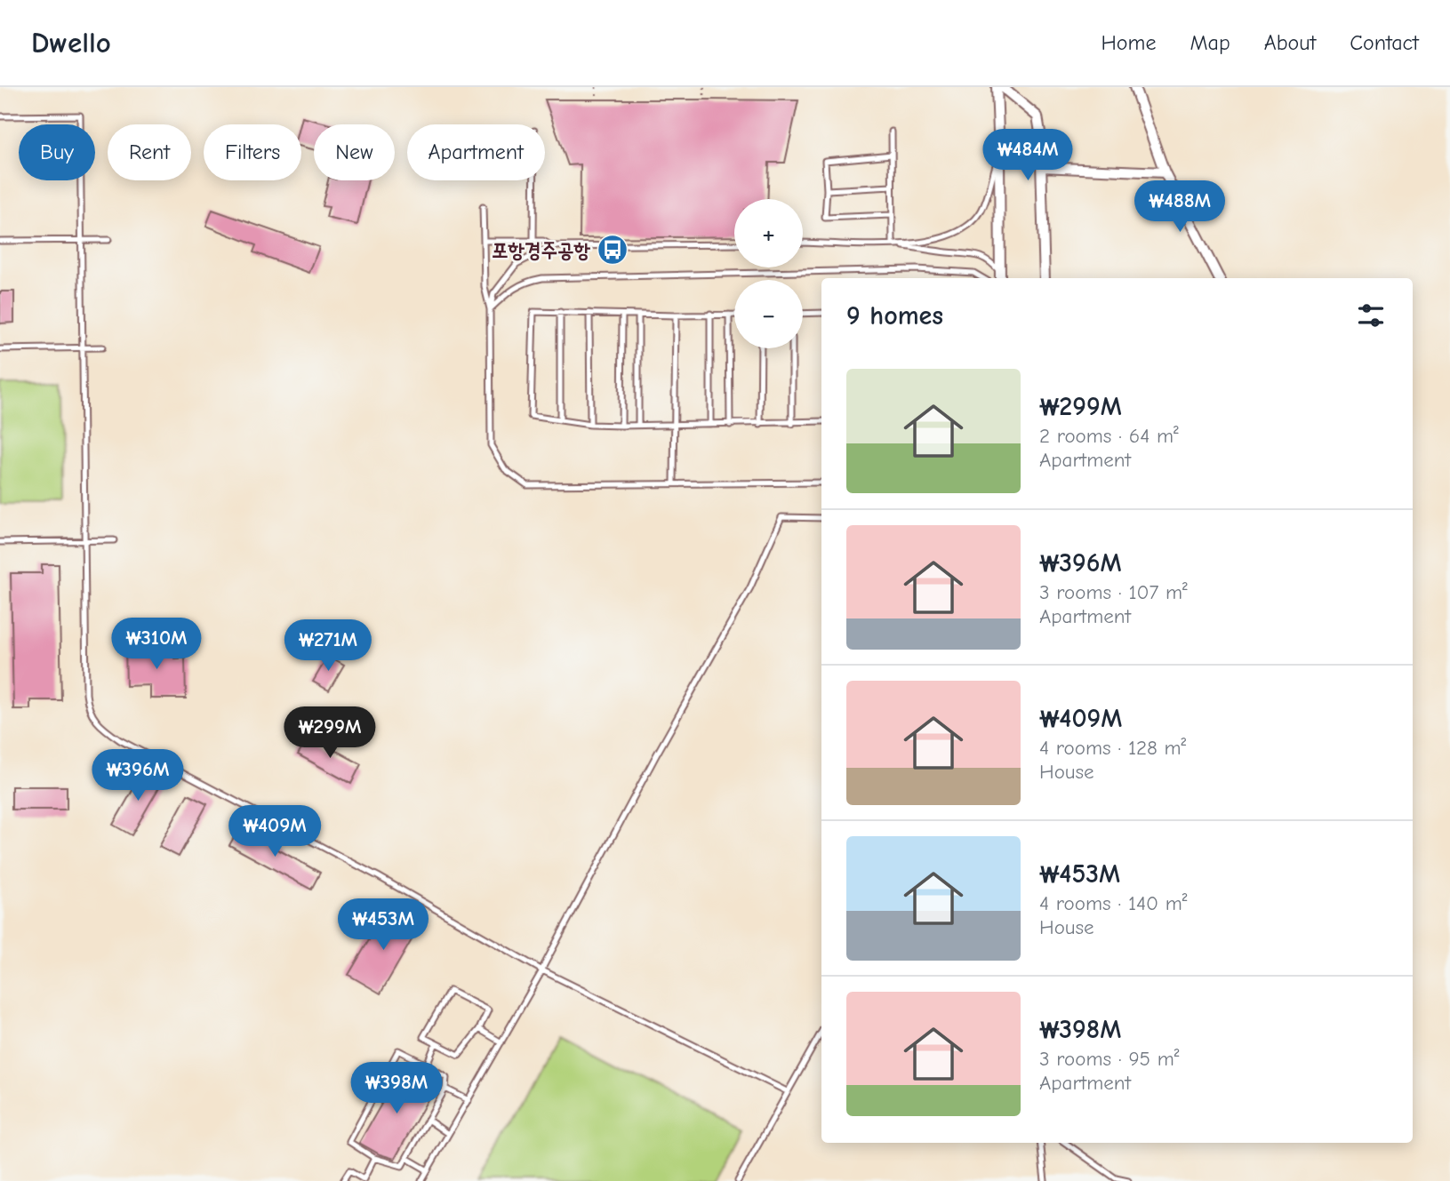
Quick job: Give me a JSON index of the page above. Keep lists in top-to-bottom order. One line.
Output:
{"places":{"bus stop":["포항경주공항"]},"page":{"header":"Dwello","nav":["Home","Map","About","Contact"],"chip":["Buy","Rent","Filters","New","Apartment"],"price":["₩484M","₩488M","₩310M","₩271M","₩299M","₩396M","₩409M","₩453M","₩398M"],"map_buttons":["+","−"],"heading":"9 homes","list":[{"name":"₩299M","note":"2 rooms · 64 m² · Apartment"},{"name":"₩396M","note":"3 rooms · 107 m² · Apartment"},{"name":"₩409M","note":"4 rooms · 128 m² · House"},{"name":"₩453M","note":"4 rooms · 140 m² · House"},{"name":"₩398M","note":"3 rooms · 95 m² · Apartment"}]}}
